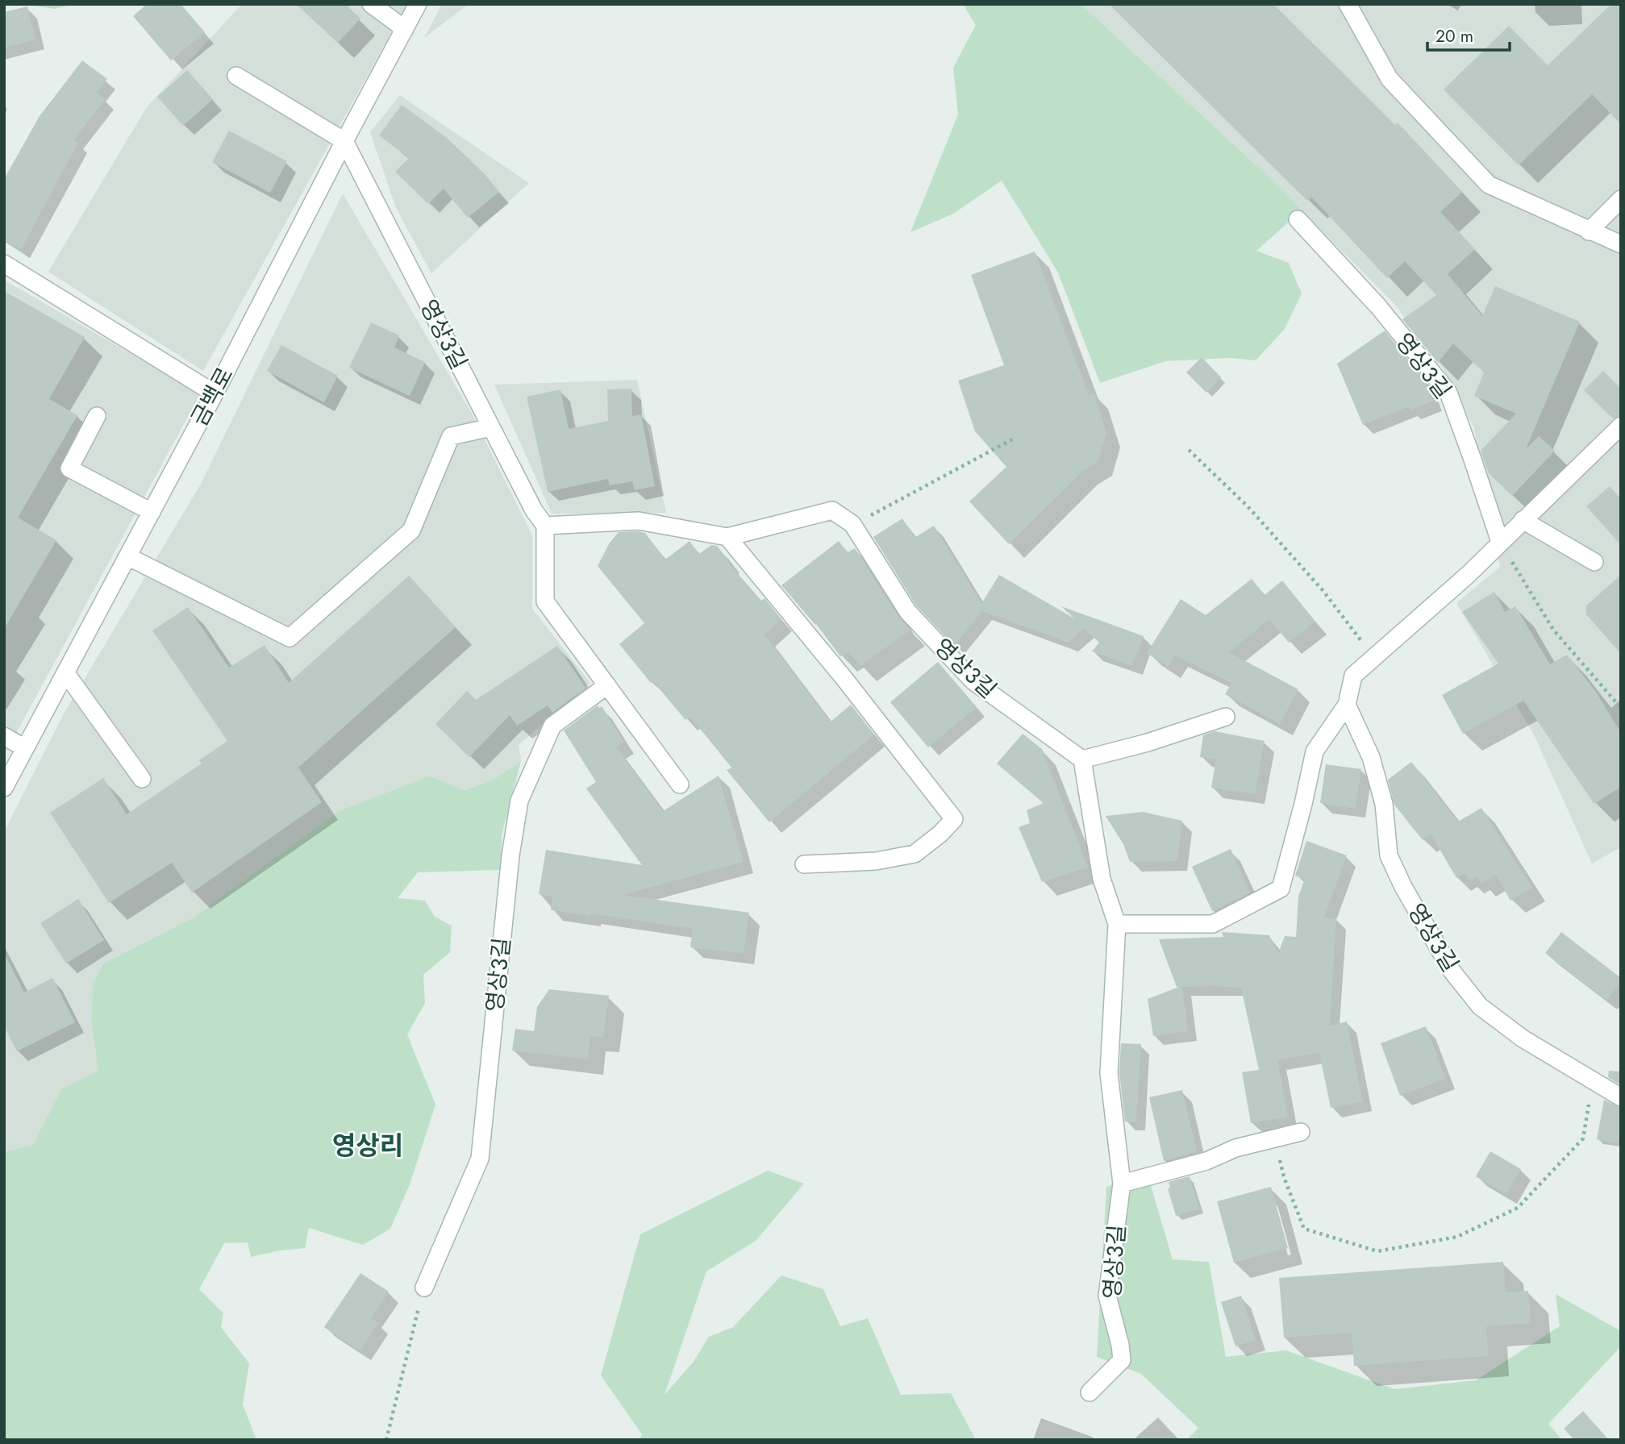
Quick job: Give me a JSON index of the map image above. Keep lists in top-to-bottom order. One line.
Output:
{"streets":{"street":["영상3길","금백로"]},"crossings":[["영상3길","금백로"]],"districts":["영상리"],"scale_bar":"20 m"}
